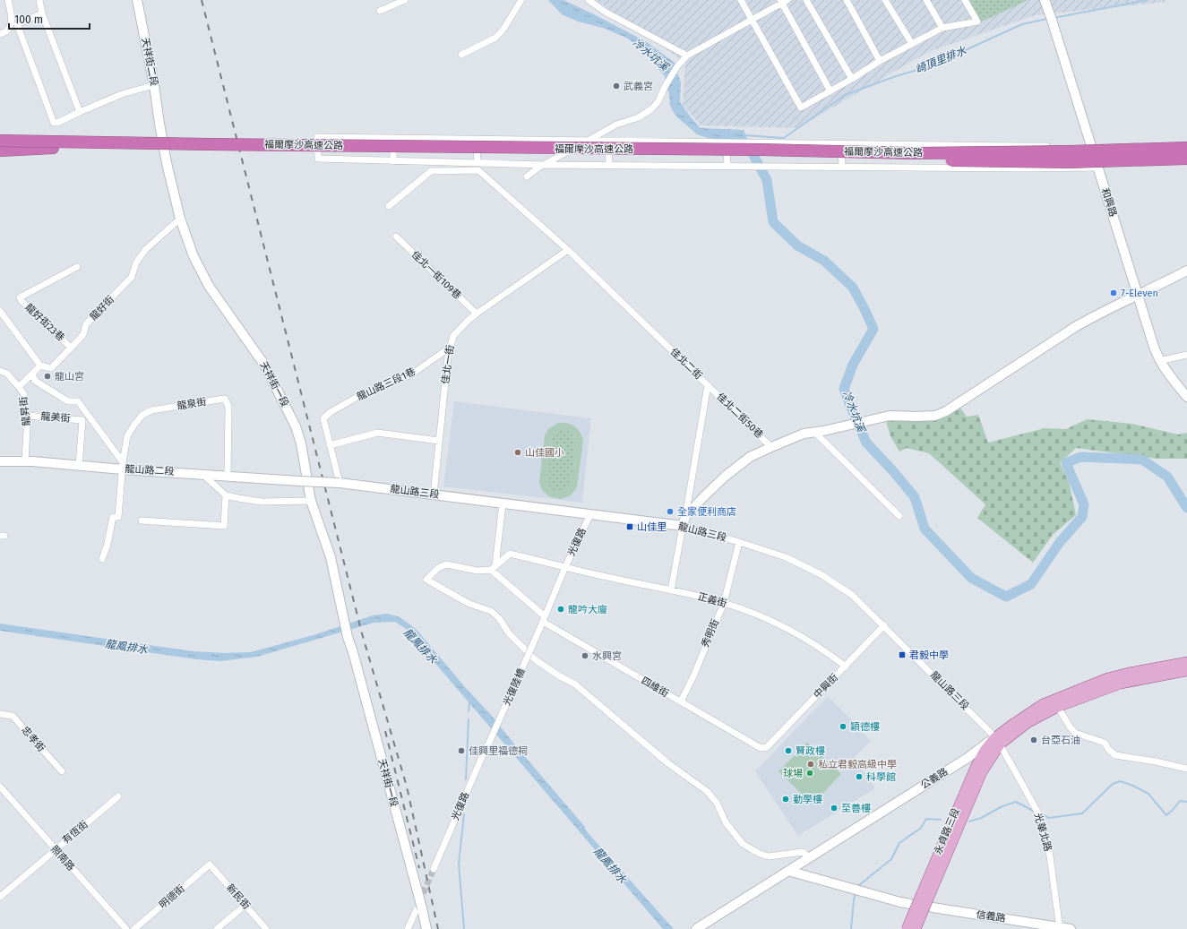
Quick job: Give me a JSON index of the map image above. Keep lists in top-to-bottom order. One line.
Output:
{"streets":{"highway":["福爾摩沙高速公路"],"main road":["公義路","永貞路三段"],"street":["天祥街二段","和興路","佳北一街109巷","龍好街","龍好街23巷","佳北二街","佳北一街","天祥街一段","龍山路三段1巷","龍泉街","龍昇街","佳北二街50巷","龍美街","龍山路二段","龍山路三段","光復路","正義街","秀明街","中興街","光復陸橋","四維街","忠孝街","有恆街","光華北路","照南路","明德街","新民街","信義路"]},"crossings":[["天祥街二段","天祥街一段"],["佳北一街109巷","佳北一街"],["龍好街","龍好街23巷"],["龍好街","天祥街一段"],["佳北二街","佳北一街"],["佳北二街","佳北二街50巷"],["佳北一街","龍山路三段1巷"],["佳北一街","龍山路三段"],["龍山路三段1巷","龍山路三段"],["龍泉街","龍山路二段"],["龍昇街","龍美街"],["龍昇街","龍山路二段"],["龍美街","龍山路二段"],["龍山路二段","龍山路三段"],["龍山路三段","光復路"],["龍山路三段","秀明街"],["龍山路三段","中興街"],["龍山路三段","公義路"],["龍山路三段","永貞路三段"],["龍山路三段","光華北路"],["光復路","正義街"],["光復路","光復陸橋"],["光復路","四維街"],["正義街","秀明街"],["正義街","中興街"],["正義街","四維街"],["秀明街","四維街"],["中興街","四維街"],["公義路","永貞路三段"],["公義路","光華北路"],["永貞路三段","光華北路"],["有恆街","照南路"],["光華北路","信義路"],["明德街","新民街"]],"water":["冷水坑溪","崎頂里排水","龍鳳排水"],"places":{"other":["武義宮","7-Eleven","龍山宮","山佳國小","全家便利商店","龍吟大廈","水興宮","穎德樓","台亞石油","佳興里福德祠","賢政樓","私立君毅高級中學","球場","科學館","勤學樓","至善樓"],"transit":["山佳里","君毅中學"]},"scale_bar":"100 m"}
